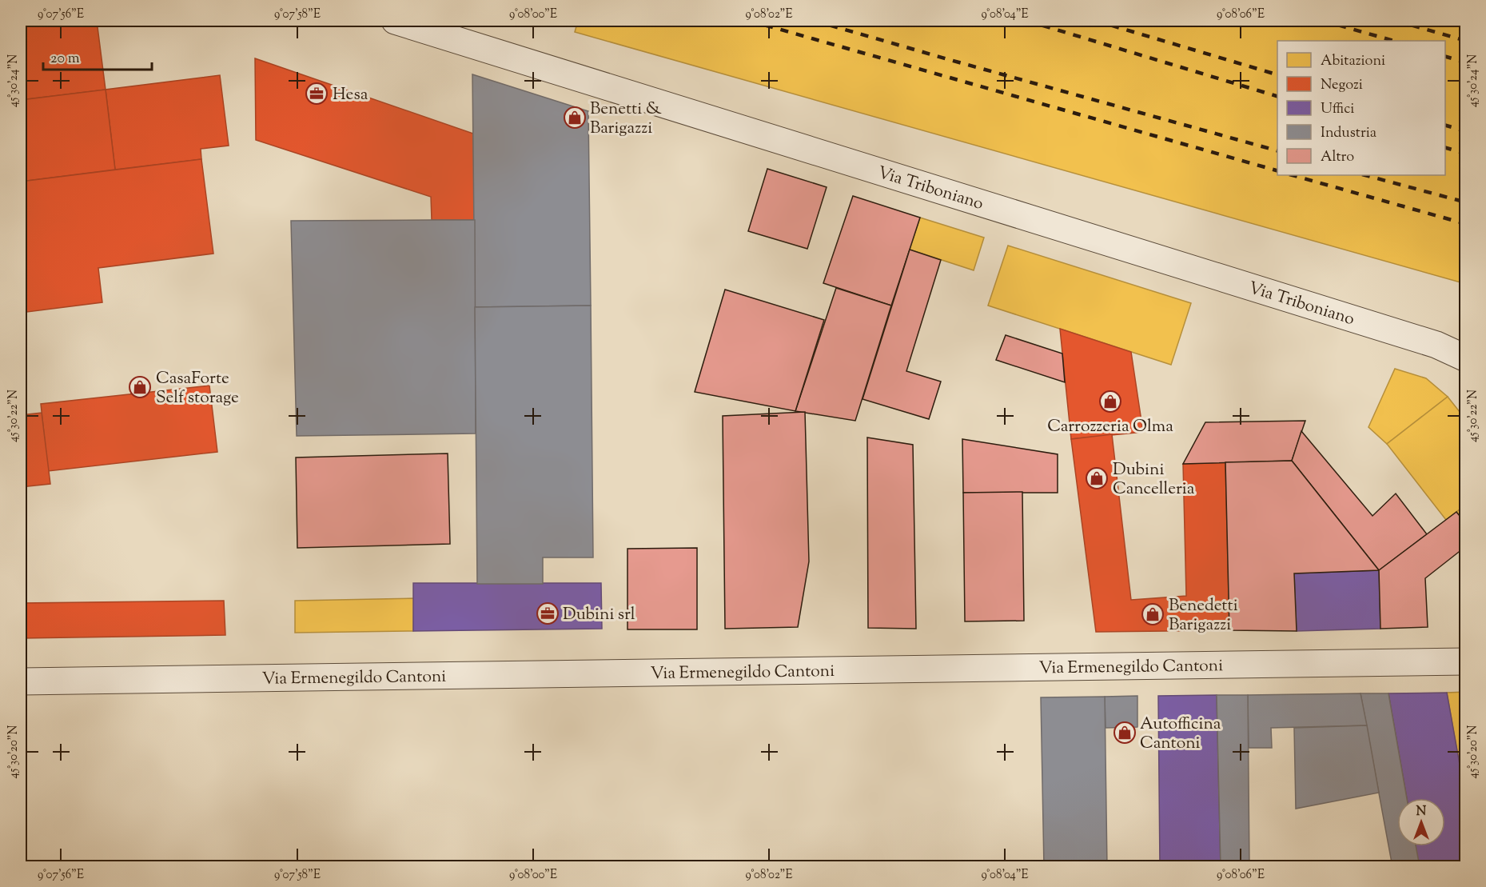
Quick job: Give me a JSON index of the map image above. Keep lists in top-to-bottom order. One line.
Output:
{"streets":{"street":["Via Triboniano","Via Ermenegildo Cantoni"]},"places":{"office":["Hesa","Dubini srl"],"shop":["Benetti & Barigazzi","CasaForte Self storage","Carrozzeria Olma","Dubini Cancelleria","Benedetti Barigazzi","Autofficina Cantoni"]},"legend":["Abitazioni","Negozi","Uffici","Industria","Altro"],"scale_bar":"20 m","north":"top","coordinates":["9°07'56\"E","9°07'58\"E","9°08'00\"E","9°08'02\"E","9°08'04\"E","9°08'06\"E","45°30'24\"N","45°30'22\"N","45°30'20\"N"]}
